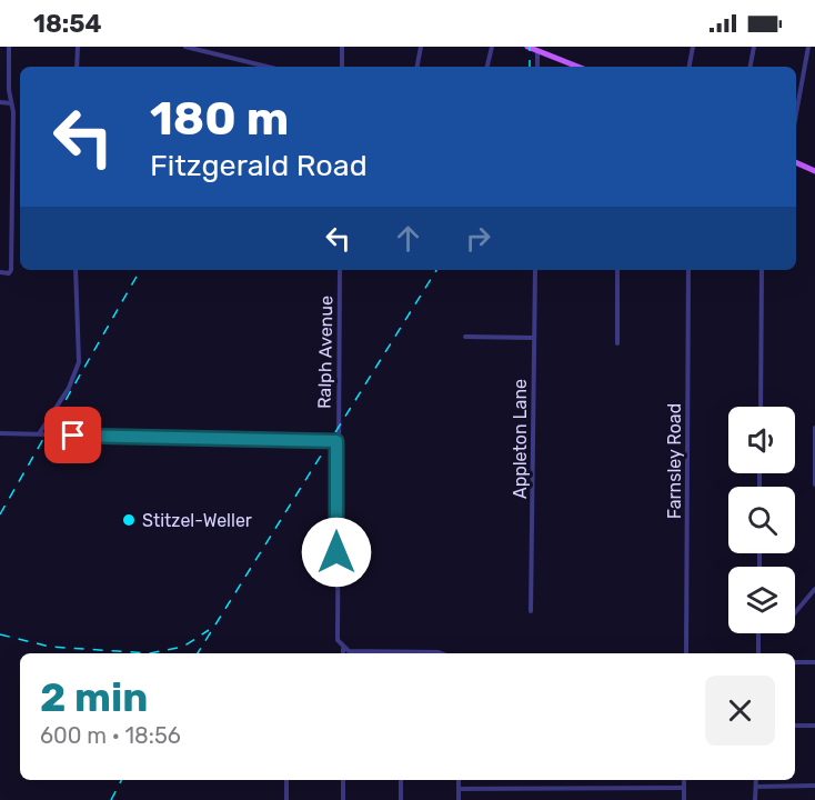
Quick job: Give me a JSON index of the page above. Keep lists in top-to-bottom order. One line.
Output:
{"streets":{"street":["Ralph Avenue","Appleton Lane","Farnsley Road"]},"places":["Stitzel-Weller"],"page":{"status":"18:54","turn":["180 m","Fitzgerald Road"],"heading":["2 min","600 m · 18:56"]}}
